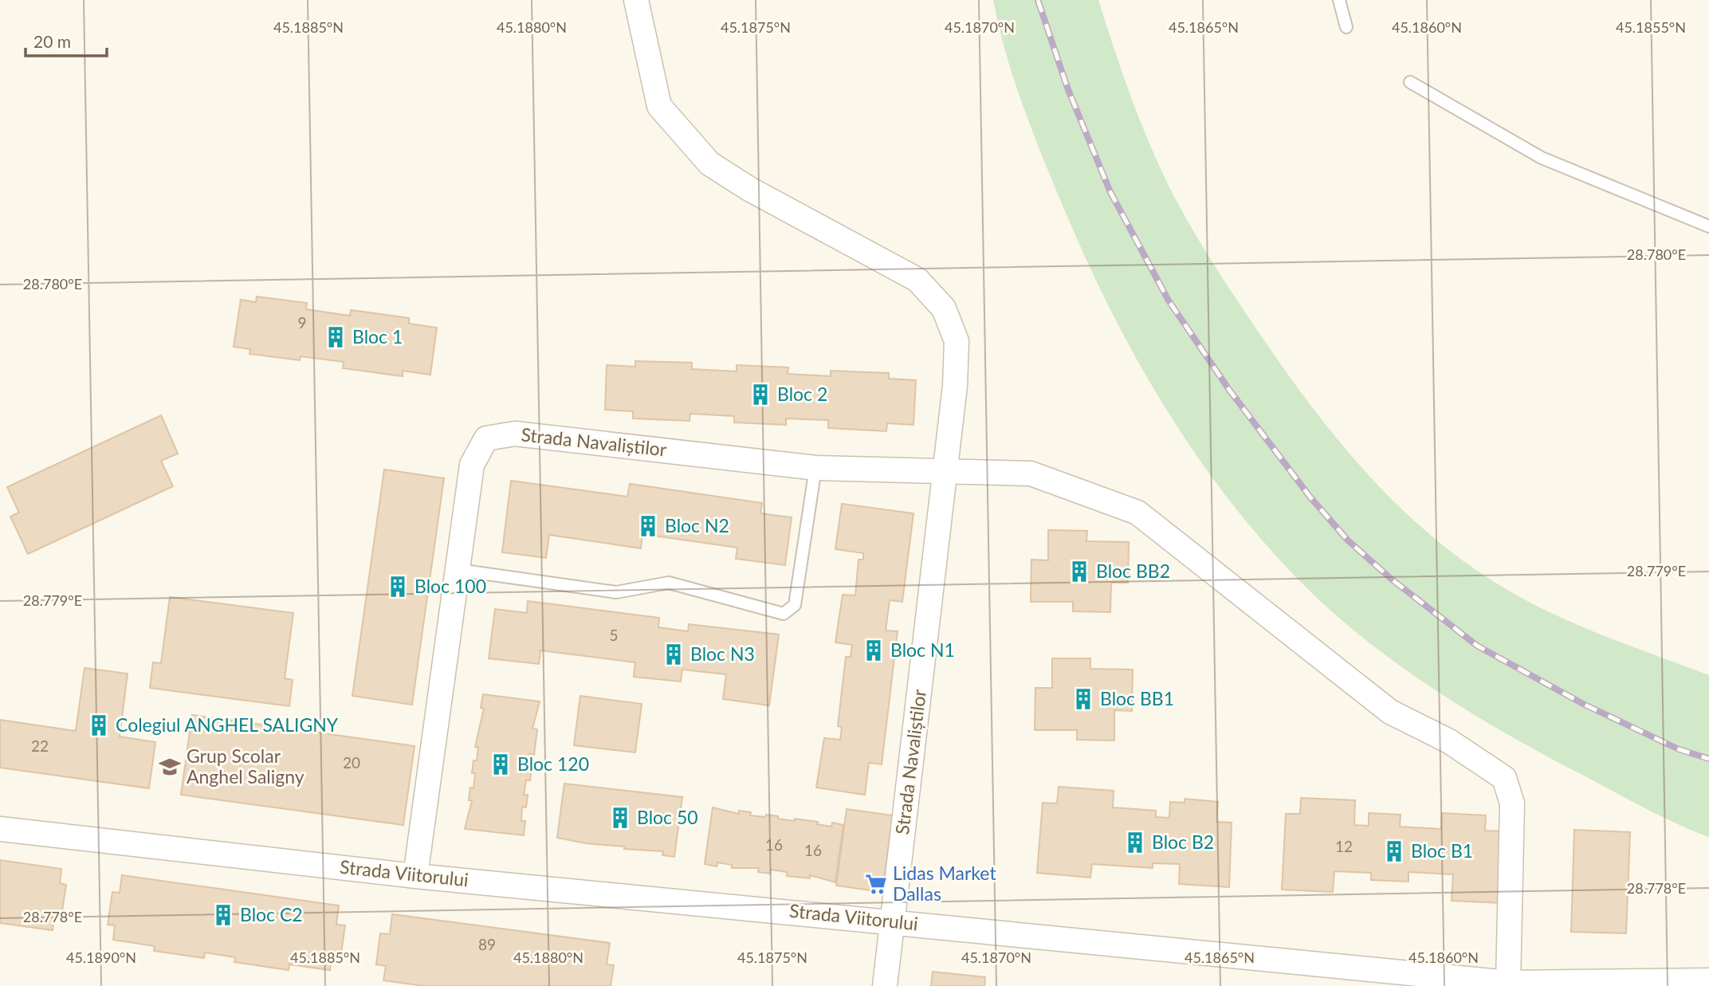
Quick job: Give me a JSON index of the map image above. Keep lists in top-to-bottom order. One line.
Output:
{"streets":{"street":["Strada Navaliștilor","Strada Viitorului"]},"crossings":[["Strada Navaliștilor","Strada Viitorului"]],"places":{"building":["Bloc 1","Bloc 2","Bloc N2","Bloc BB2","Bloc 100","Bloc N1","Bloc N3","Bloc BB1","Colegiul ANGHEL SALIGNY","Bloc 120","Bloc 50","Bloc B2","Bloc B1","Bloc C2"],"school or university":["Grup Scolar Anghel Saligny"],"supermarket":["Lidas Market Dallas"]},"house_numbers":["9","5","22","20","16","12","16","89"],"scale_bar":"20 m","coordinates":["45.1885°N","45.1880°N","45.1875°N","45.1870°N","45.1865°N","45.1860°N","45.1855°N","28.780°E","28.779°E","28.778°E","45.1890°N"]}
